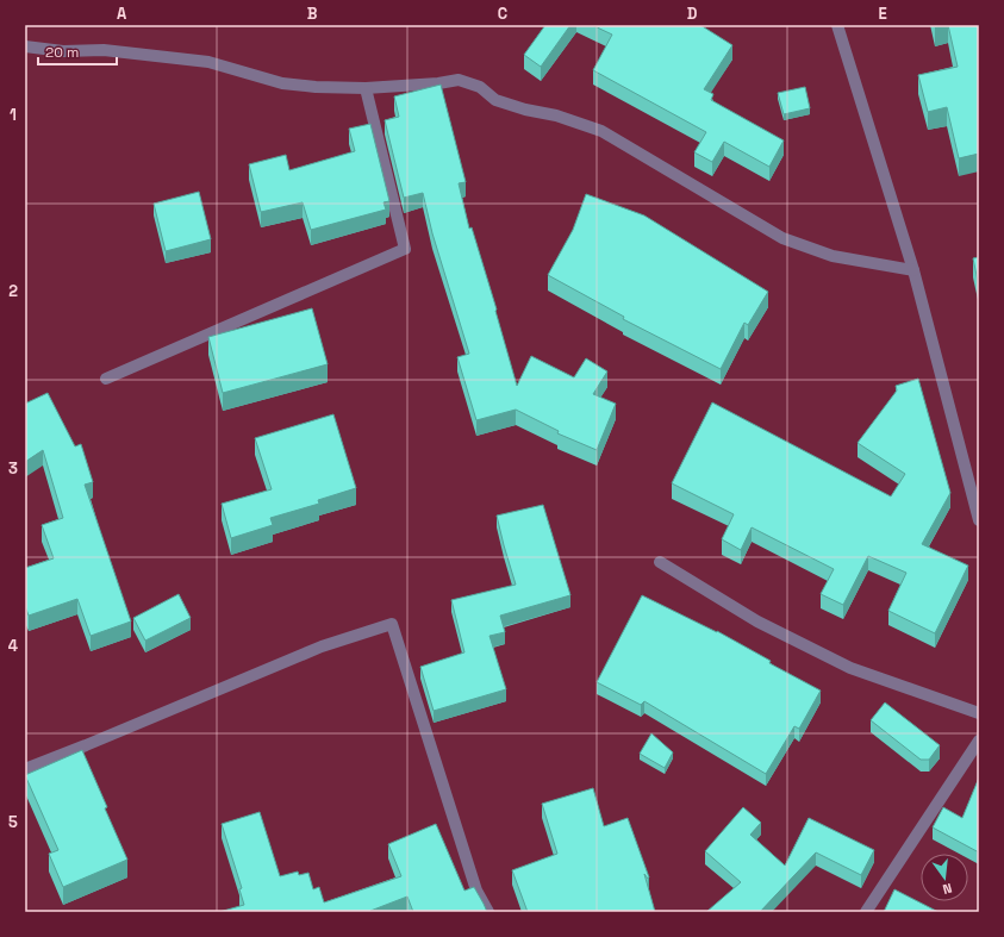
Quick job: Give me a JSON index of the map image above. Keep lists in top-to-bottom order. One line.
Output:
{"scale_bar":"20 m","north":"bottom","grid":{"columns":["A","B","C","D","E"],"rows":["1","2","3","4","5"]}}
